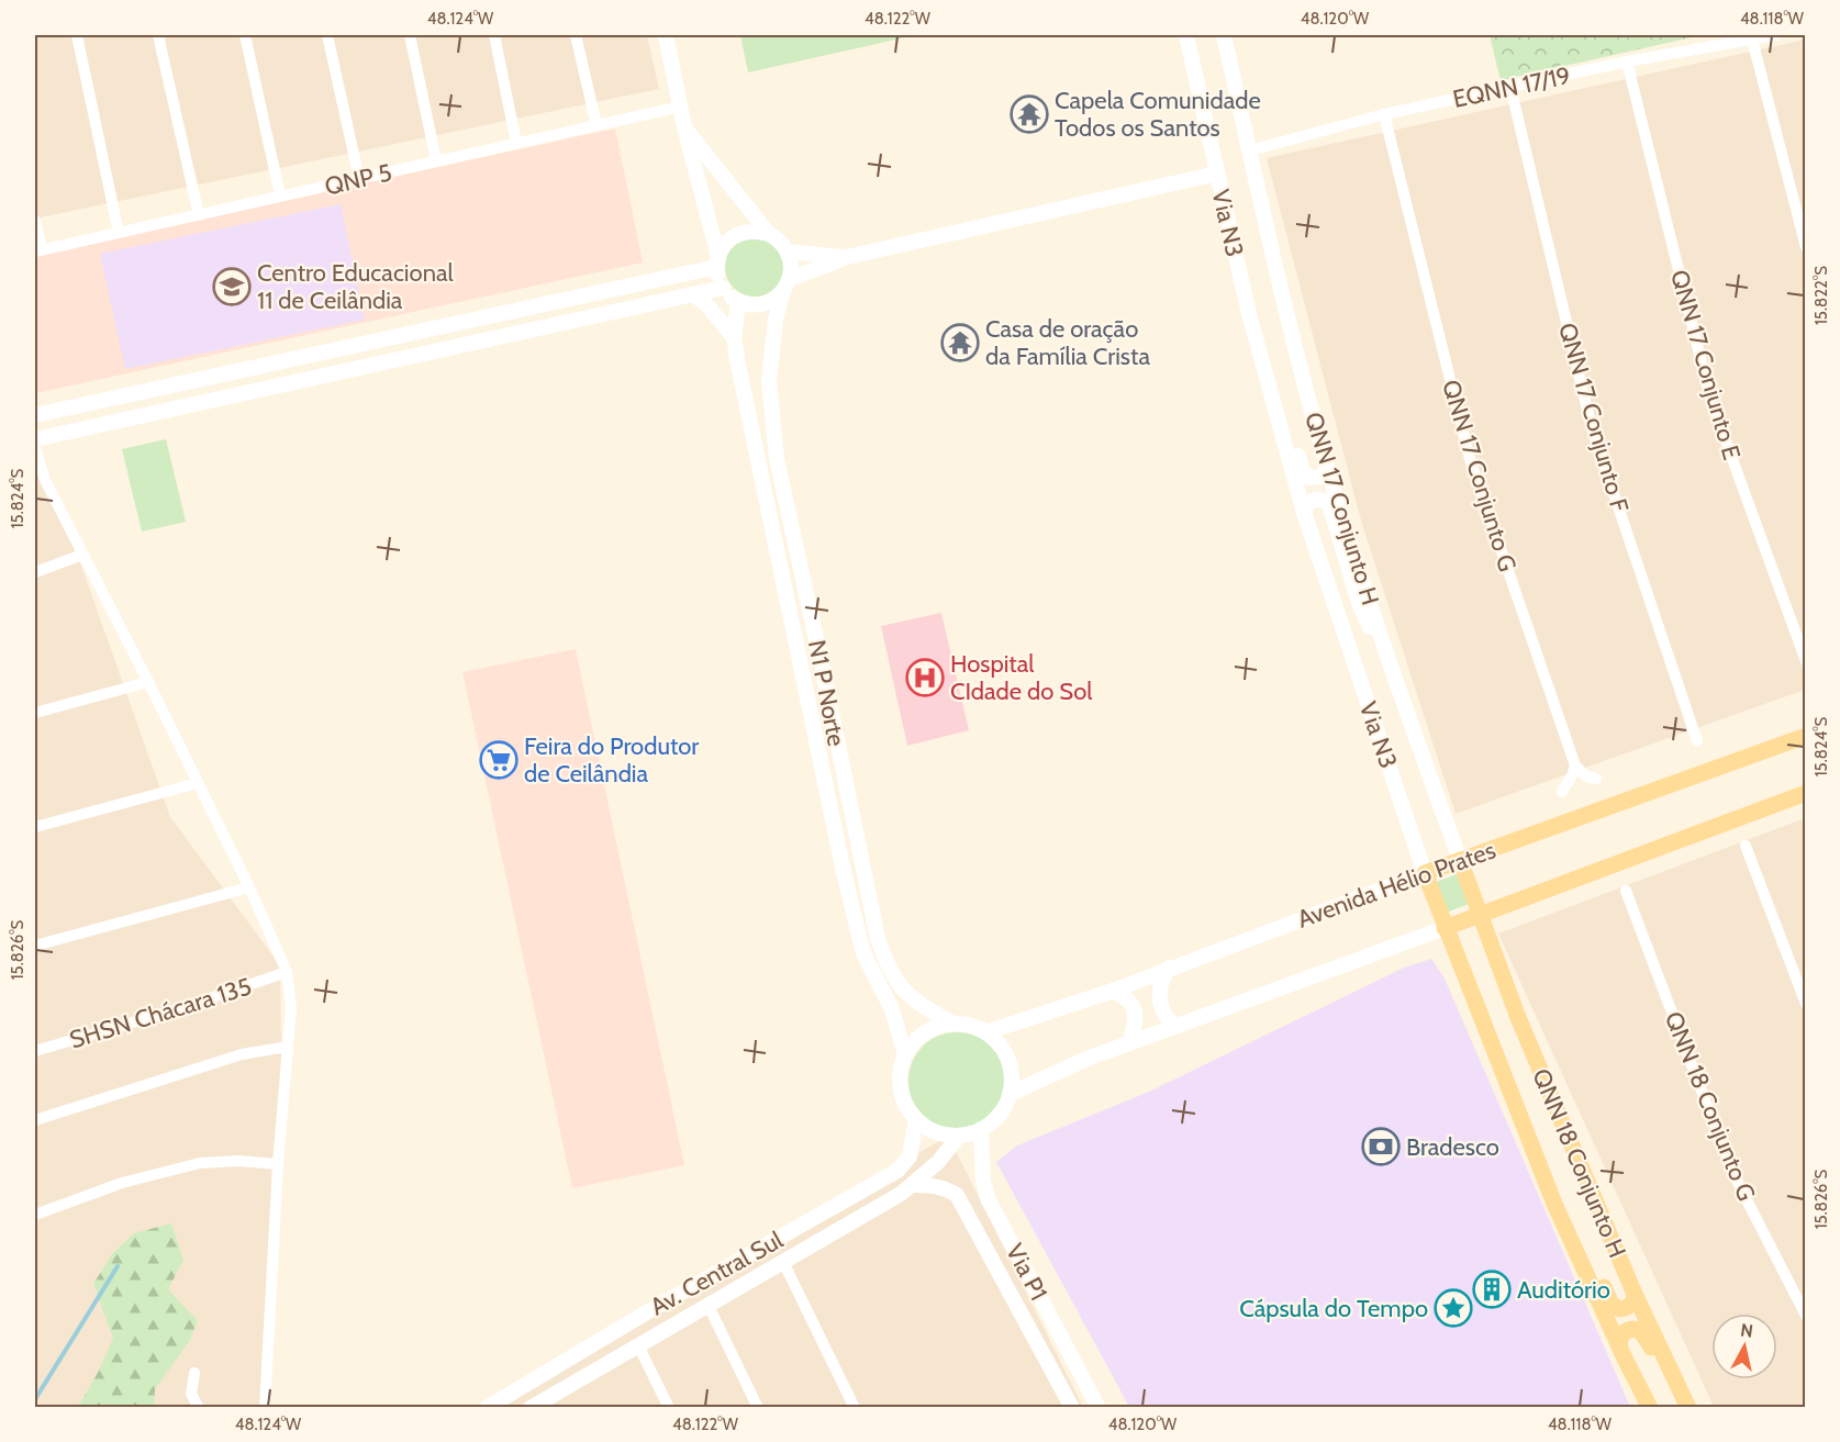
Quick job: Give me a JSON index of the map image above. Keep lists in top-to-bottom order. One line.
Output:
{"streets":{"main road":["Via N3","QNN 17 Conjunto H","N1 P Norte","Avenida Hélio Prates","QNN 18 Conjunto H","Via P1","Av. Central Sul"],"street":["EQNN 17/19","QNP 5","QNN 17 Conjunto E","QNN 17 Conjunto F","QNN 17 Conjunto G","SHSN Chácara 135","QNN 18 Conjunto G"]},"crossings":[["EQNN 17/19","QNN 17 Conjunto E"],["EQNN 17/19","QNN 17 Conjunto F"],["EQNN 17/19","QNN 17 Conjunto G"],["EQNN 17/19","QNN 17 Conjunto H"],["Via N3","Avenida Hélio Prates"],["QNN 17 Conjunto H","Avenida Hélio Prates"],["N1 P Norte","Avenida Hélio Prates"],["N1 P Norte","Via P1"],["N1 P Norte","Av. Central Sul"],["Avenida Hélio Prates","Via P1"],["Avenida Hélio Prates","Av. Central Sul"],["Via P1","Av. Central Sul"]],"places":{"temple":["Capela Comunidade Todos os Santos","Casa de oração da Família Crista"],"school or university":["Centro Educacional 11 de Ceilândia"],"hospital":["Hospital CIdade do Sol"],"supermarket":["Feira do Produtor de Ceilândia"],"bank":["Bradesco"],"building":["Auditório"],"place":["Cápsula do Tempo"]},"north":"top","coordinates":["48.124°W","48.122°W","48.120°W","48.118°W","15.822°S","15.824°S","15.826°S"]}
